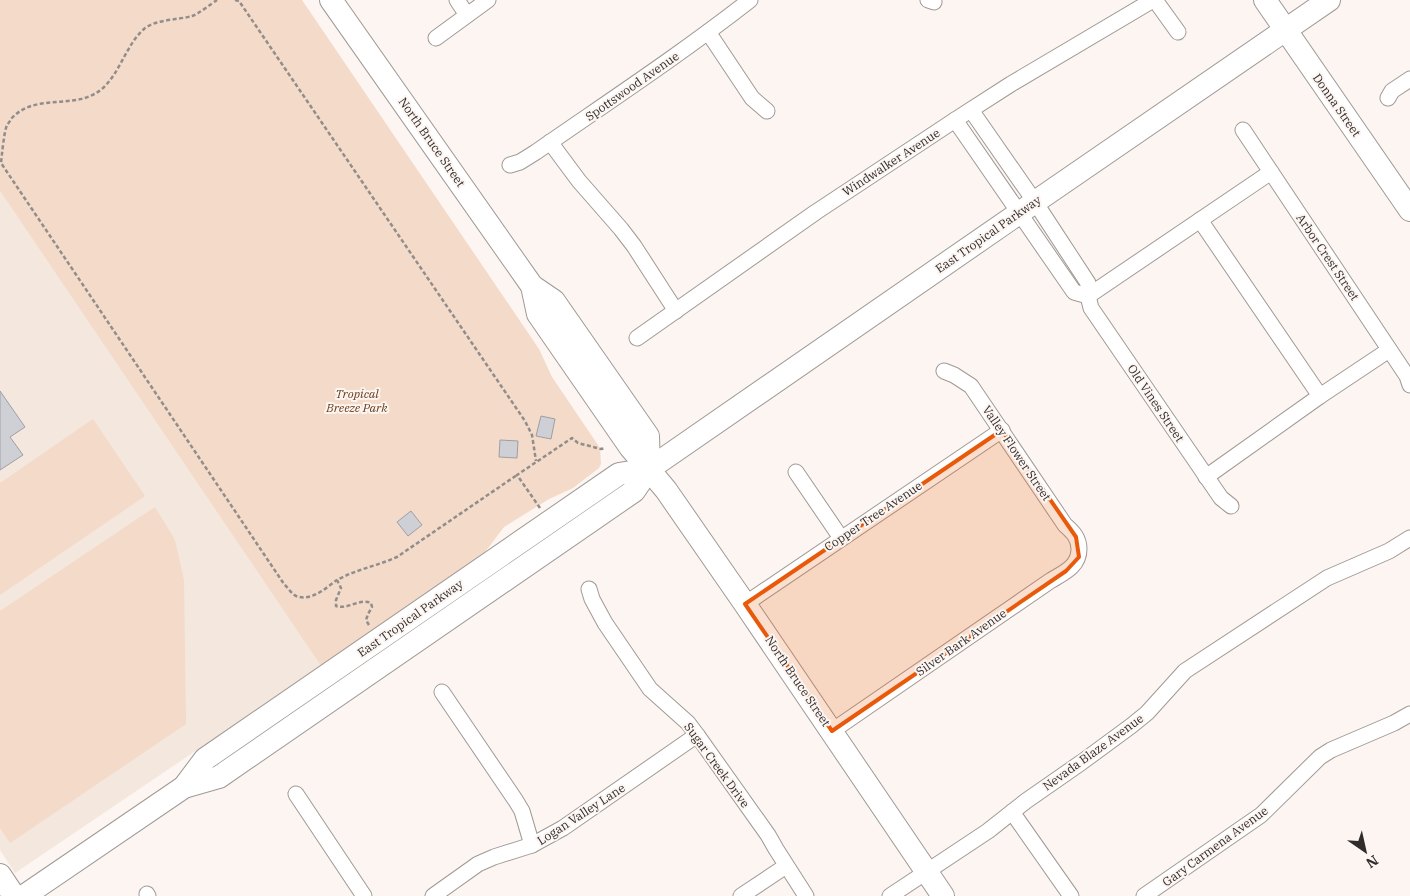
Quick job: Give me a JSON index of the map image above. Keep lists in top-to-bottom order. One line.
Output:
{"streets":{"main road":["Donna Street","North Bruce Street","East Tropical Parkway"],"street":["Spottswood Avenue","Windwalker Avenue","Arbor Crest Street","Old Vines Street","Valley Flower Street","Copper Tree Avenue","Silver Bark Avenue","Nevada Blaze Avenue","Sugar Creek Drive","Logan Valley Lane","Gary Carmena Avenue"]},"crossings":[["Donna Street","East Tropical Parkway"],["North Bruce Street","East Tropical Parkway"],["North Bruce Street","Copper Tree Avenue"],["North Bruce Street","Silver Bark Avenue"],["North Bruce Street","Nevada Blaze Avenue"],["Valley Flower Street","Copper Tree Avenue"],["Valley Flower Street","Silver Bark Avenue"],["Sugar Creek Drive","Logan Valley Lane"]],"parks":["Tropical Breeze Park"],"north":"bottom right"}
